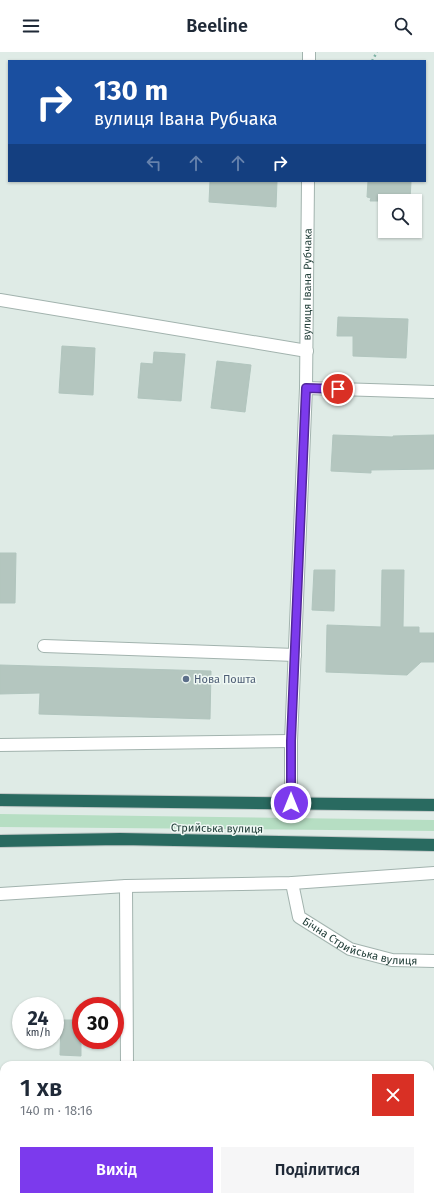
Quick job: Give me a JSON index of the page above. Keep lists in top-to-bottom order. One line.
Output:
{"streets":{"highway":["Стрийська вулиця"],"street":["вулиця Івана Рубчака","Бічна Стрийська вулиця"]},"places":["Нова Пошта"],"page":{"header":"Beeline","turn":["130 m","вулиця Івана Рубчака"],"speed":"24 km/h","limit":"30","heading":["1 хв","140 m · 18:16"],"buttons":["Вихід","Поділитися"]}}
